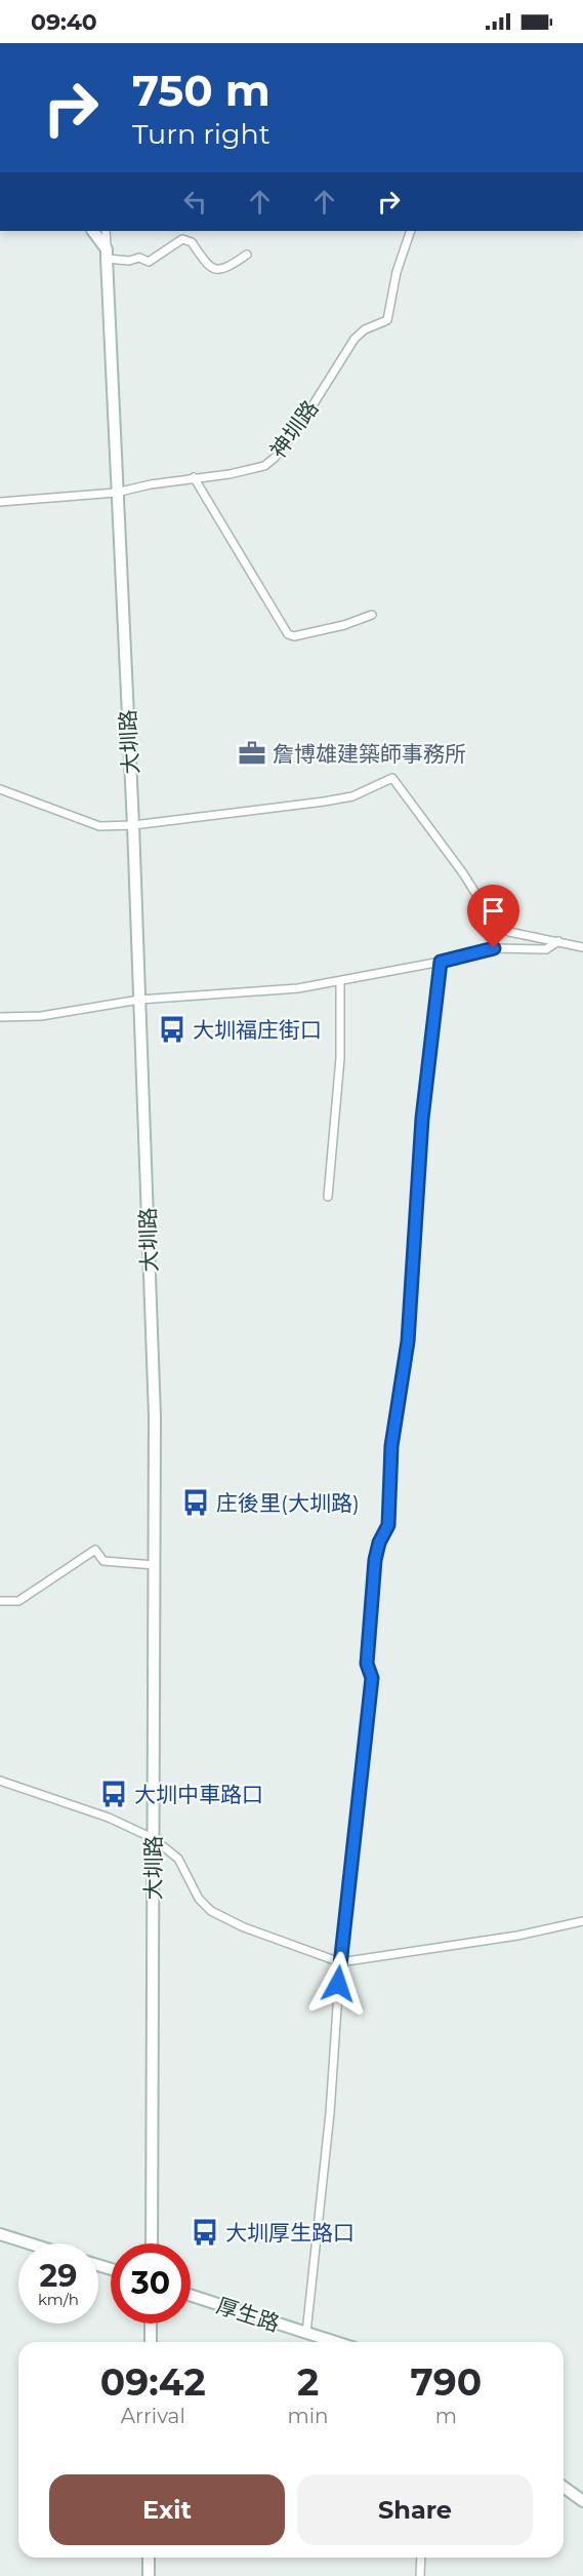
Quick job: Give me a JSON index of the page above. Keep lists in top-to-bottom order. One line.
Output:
{"streets":{"street":["神圳路","大圳路","厚生路"]},"crossings":[["神圳路","大圳路"]],"places":{"office":["詹博雄建築師事務所"],"bus stop":["大圳福庄街口","庄後里(大圳路)","大圳中車路口","大圳厚生路口"]},"page":{"status":"09:40","turn":["750 m","Turn right"],"speed":"29 km/h","limit":"30","eta":["09:42","Arrival","2","min","790","m"],"buttons":["Exit","Share"]}}
